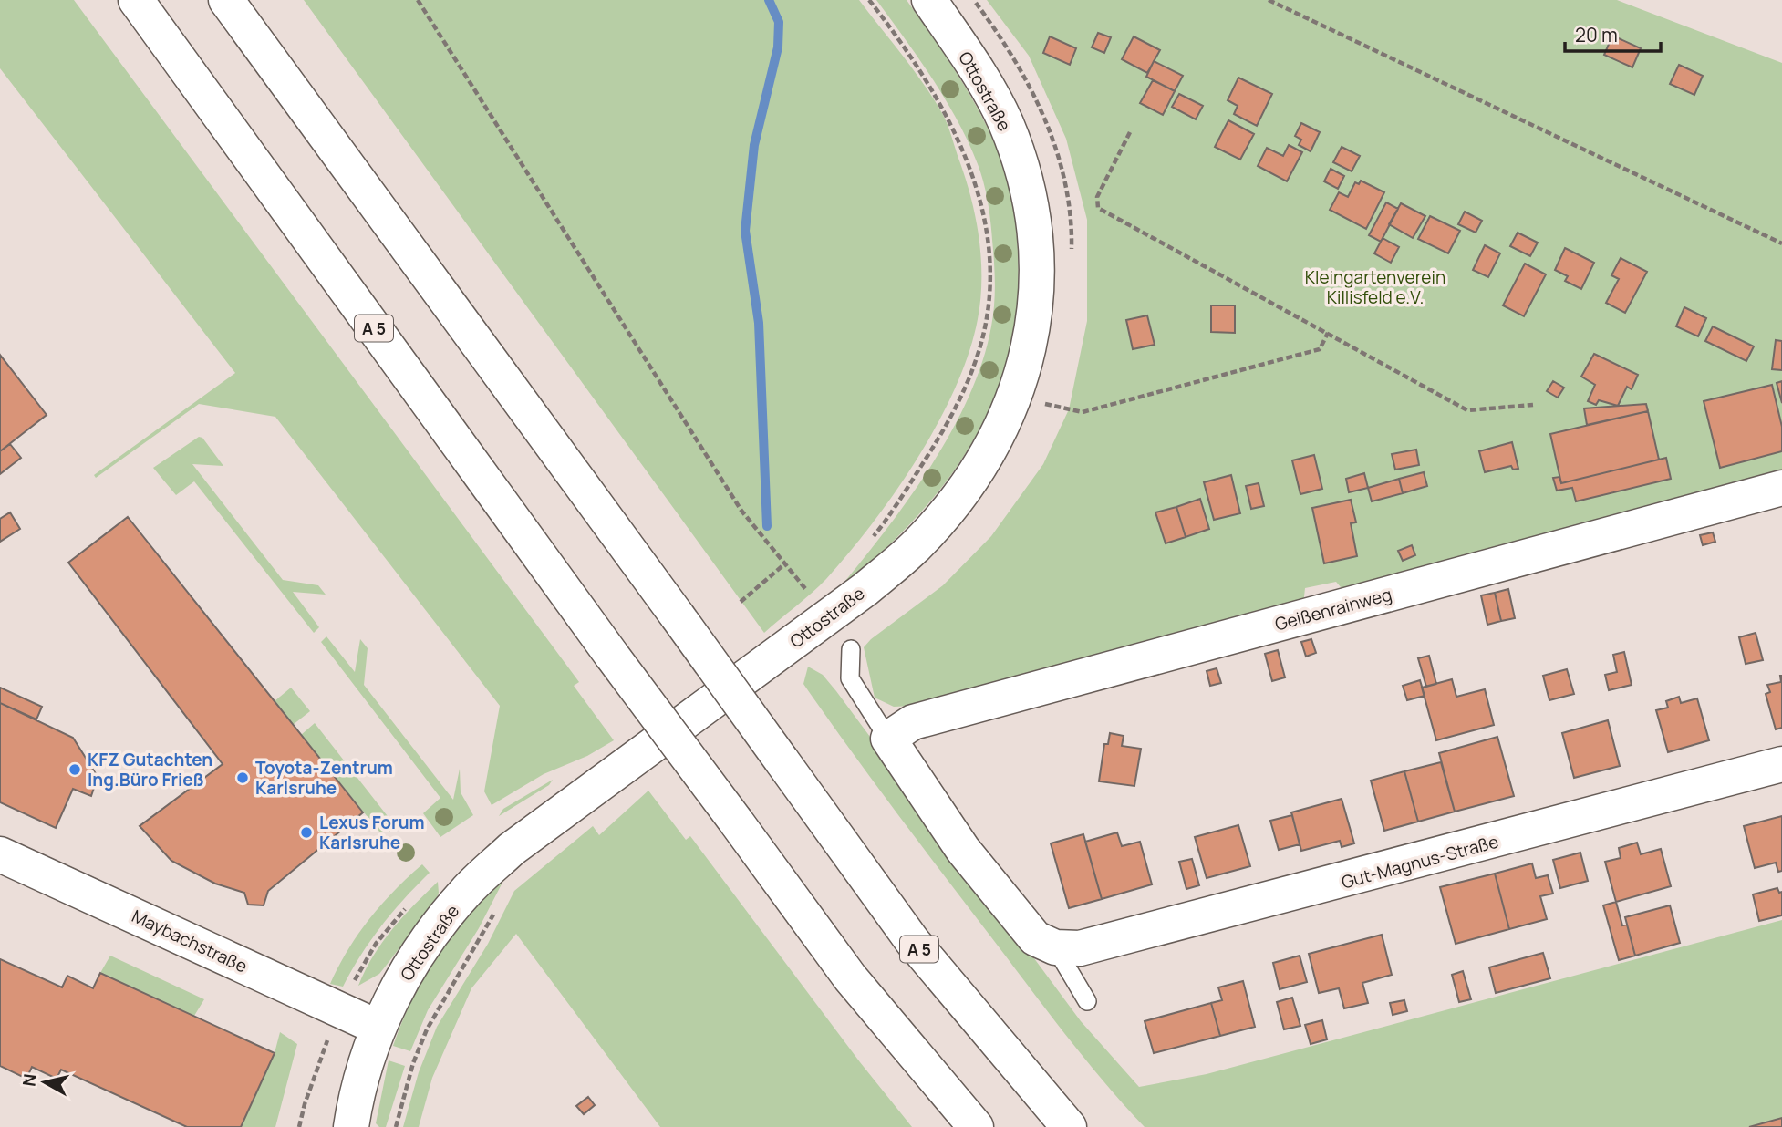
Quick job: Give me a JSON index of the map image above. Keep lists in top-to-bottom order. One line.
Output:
{"streets":{"main road":["Ottostraße","A 5","Geißenrainweg","Gut-Magnus-Straße","Maybachstraße"]},"crossings":[["Ottostraße","Maybachstraße"]],"parks":["Kleingartenverein Killisfeld e.V."],"places":["KFZ Gutachten Ing.Büro Frieß","Toyota-Zentrum Karlsruhe","Lexus Forum Karlsruhe"],"scale_bar":"20 m","north":"left"}
